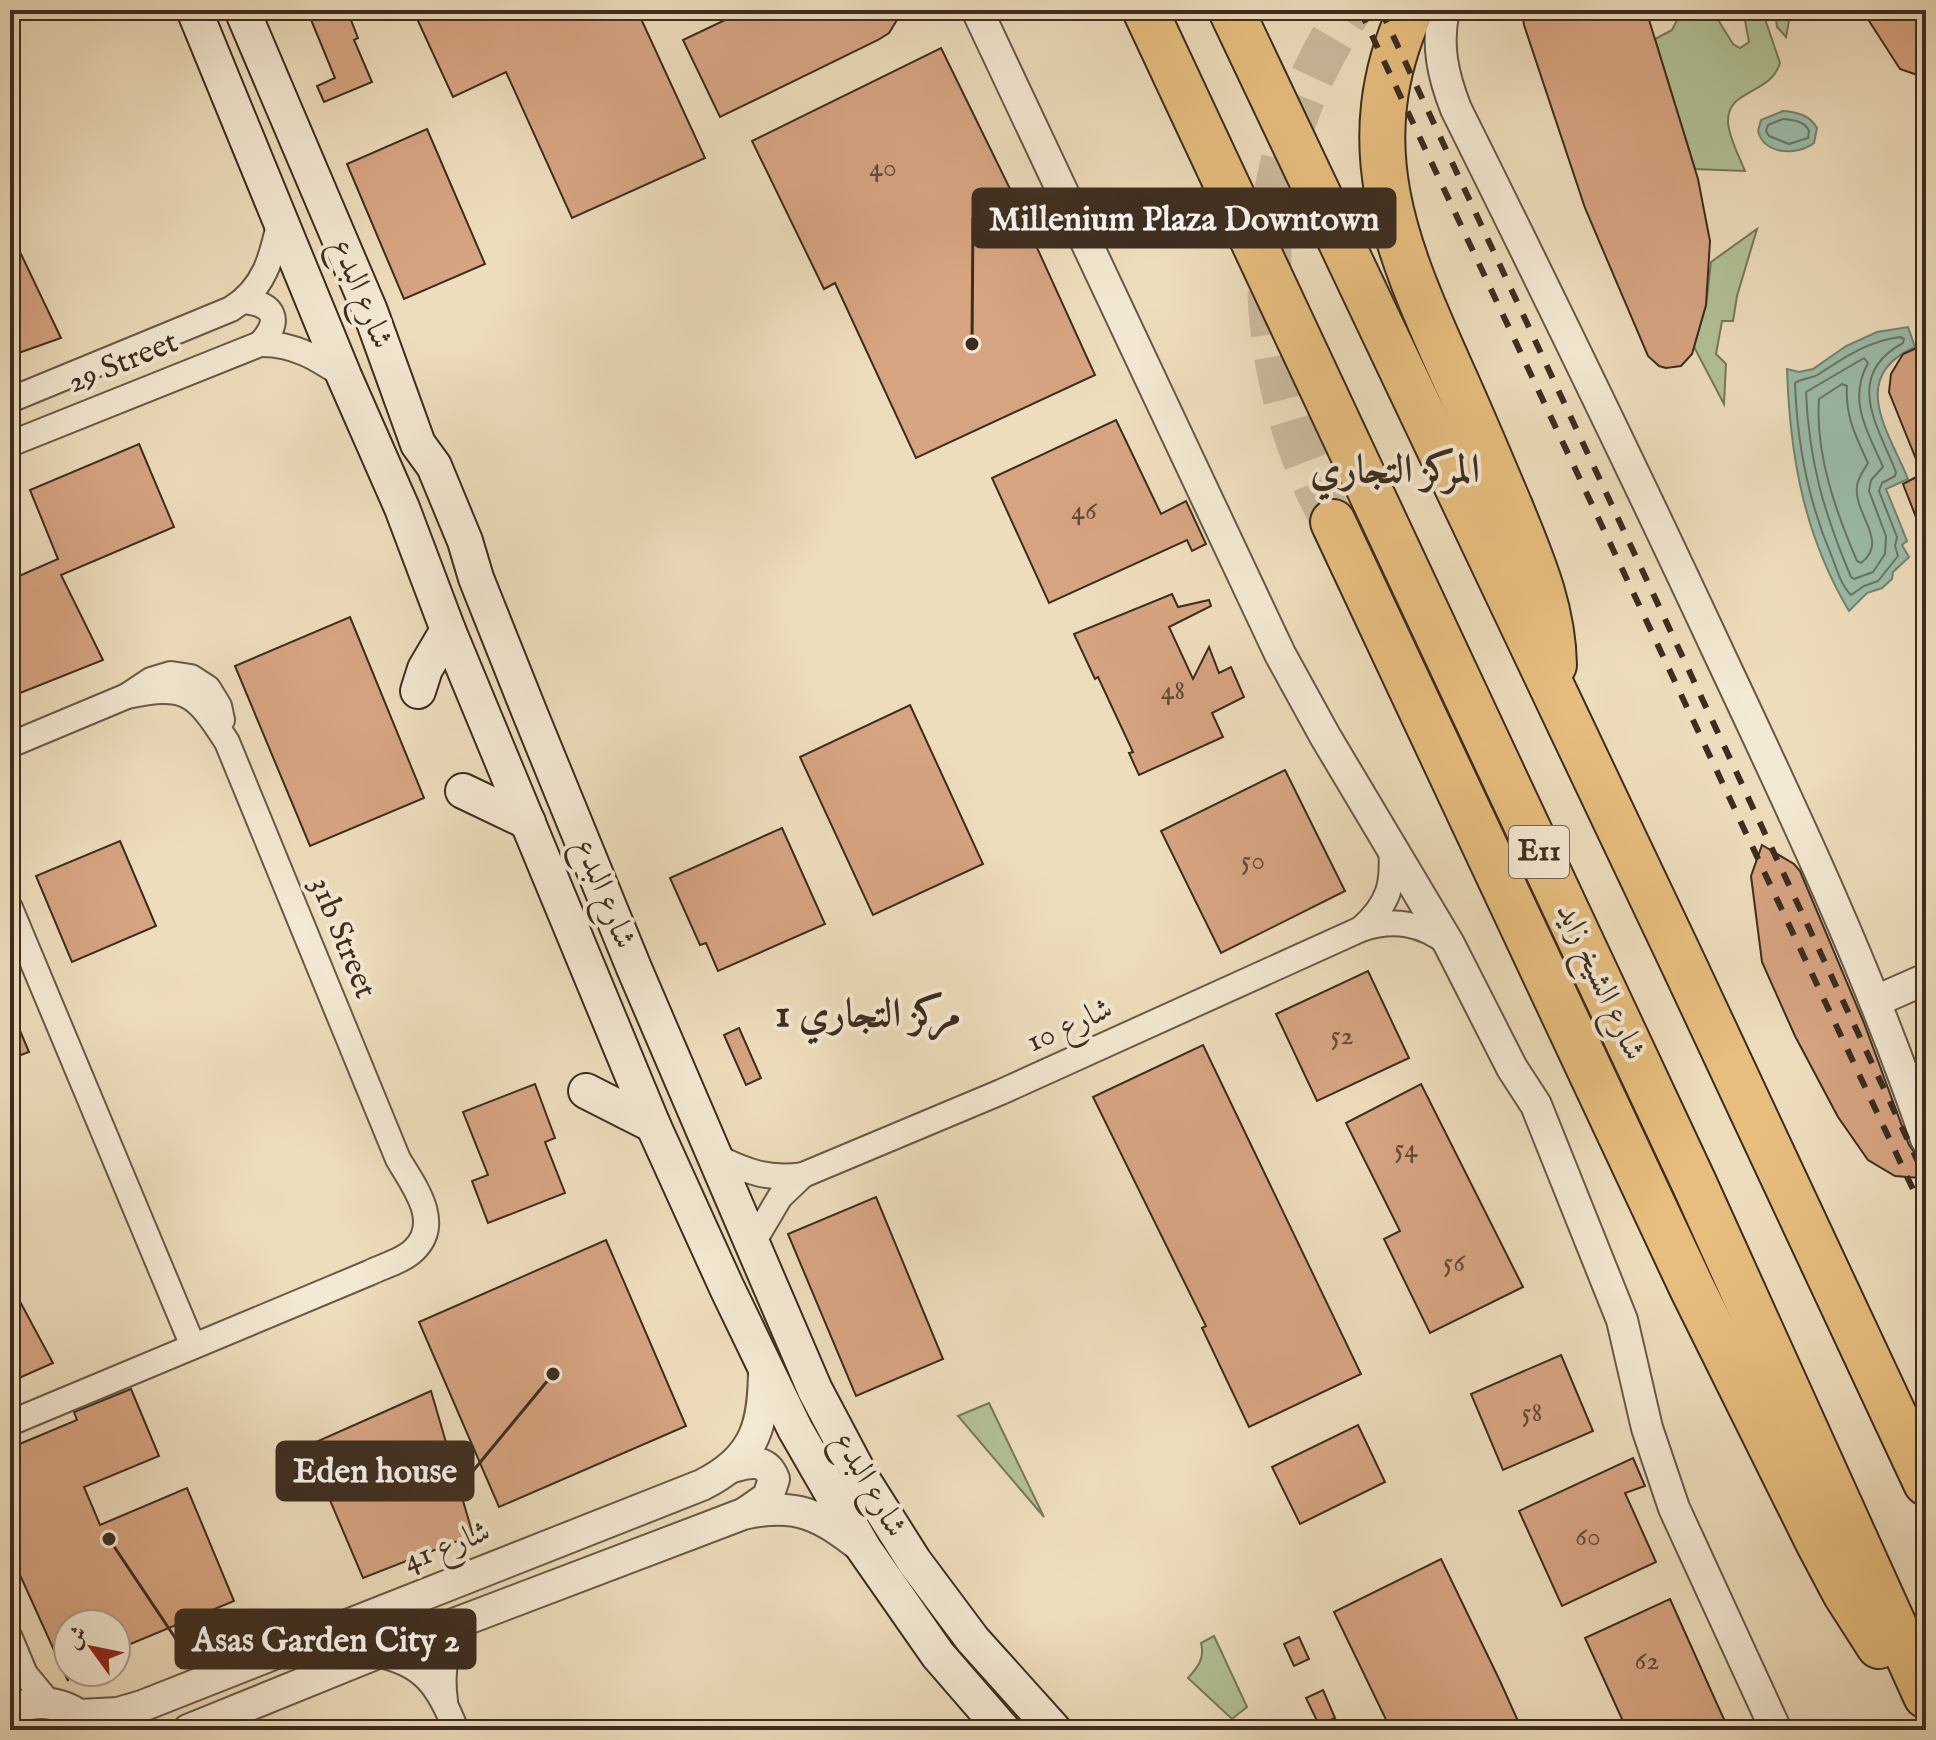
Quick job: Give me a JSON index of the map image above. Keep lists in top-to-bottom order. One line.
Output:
{"streets":{"highway":["E11","شارع الشيخ زايد"],"main road":["شارع البدع"],"street":["29 Street","31b Street","شارع 10","شارع 41"]},"crossings":[["شارع البدع","29 Street"],["شارع البدع","شارع 10"],["شارع البدع","شارع 41"]],"districts":["المركز التجاري","مركز التجاري 1"],"places":["Millenium Plaza Downtown","Eden house","Asas Garden City 2"],"house_numbers":["40","46","48","50","52","54","56","58","60","62"],"north":"top left"}
